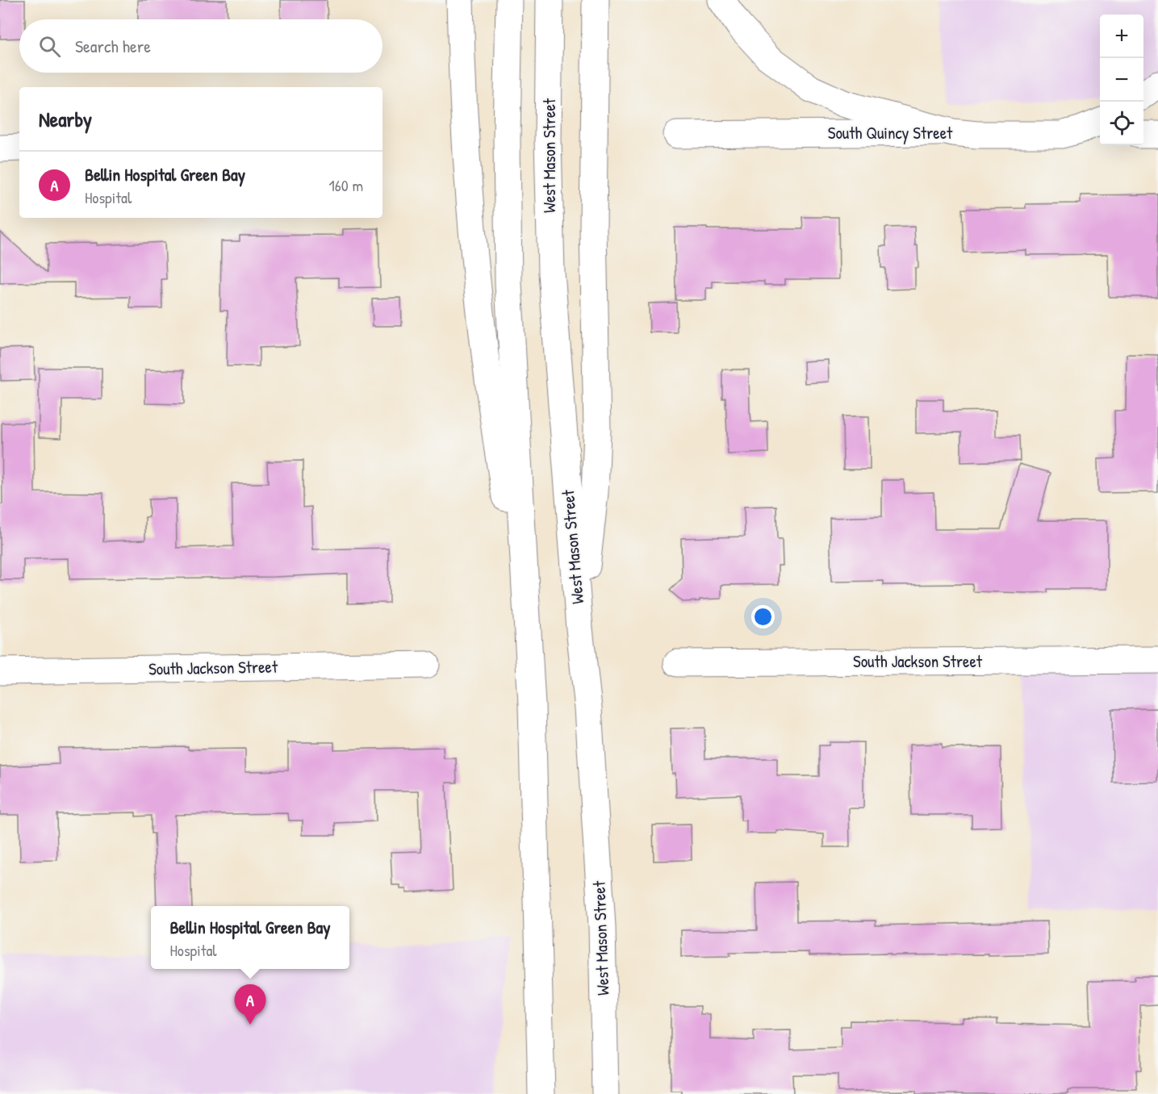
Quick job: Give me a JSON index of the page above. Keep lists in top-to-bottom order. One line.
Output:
{"streets":{"main road":["South Quincy Street","West Mason Street","South Jackson Street"]},"page":{"map_buttons":["+","−"],"search":"Search here","heading":"Nearby","list":[{"mark":"A","name":"Bellin Hospital Green Bay","note":"Hospital","value":"160 m"}],"popup":["Bellin Hospital Green Bay","Hospital"],"pins":"A"}}
